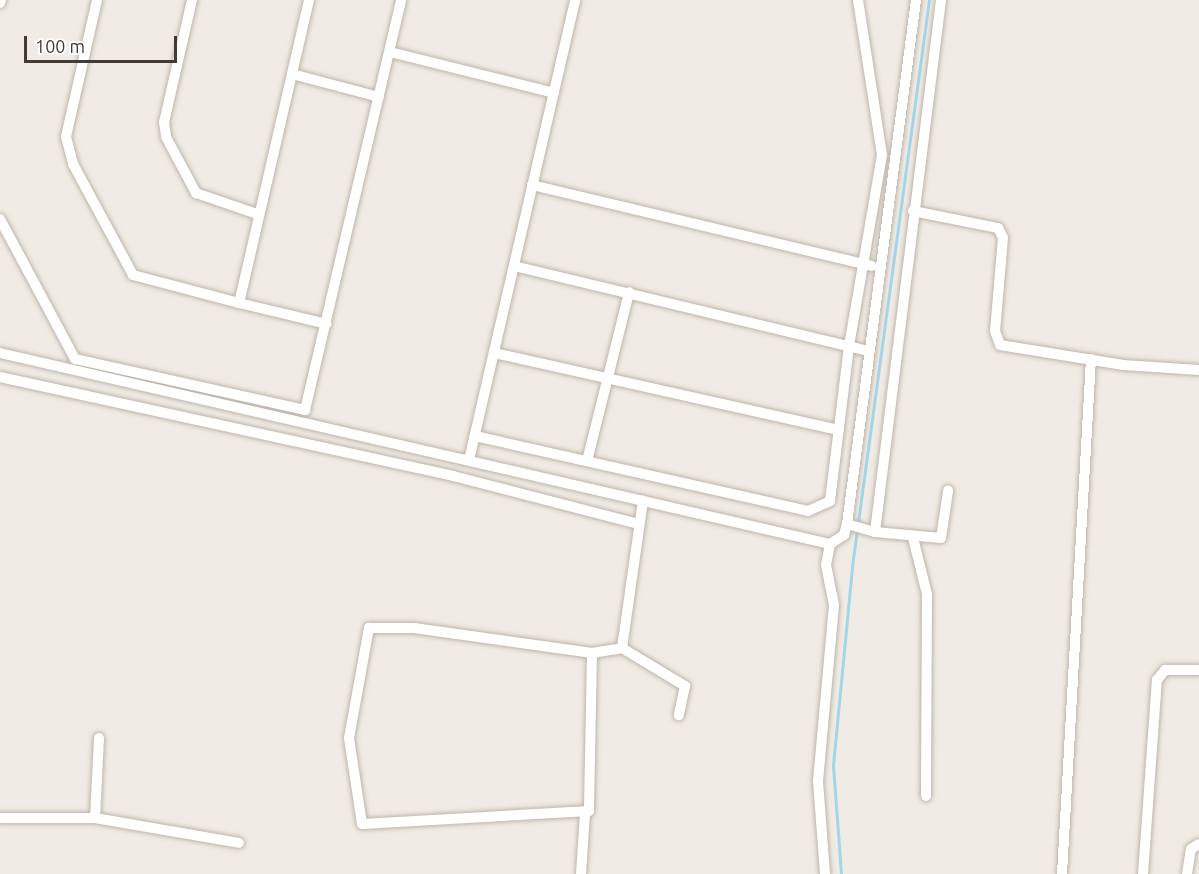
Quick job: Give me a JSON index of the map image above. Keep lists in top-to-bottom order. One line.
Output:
{"scale_bar":"100 m"}
